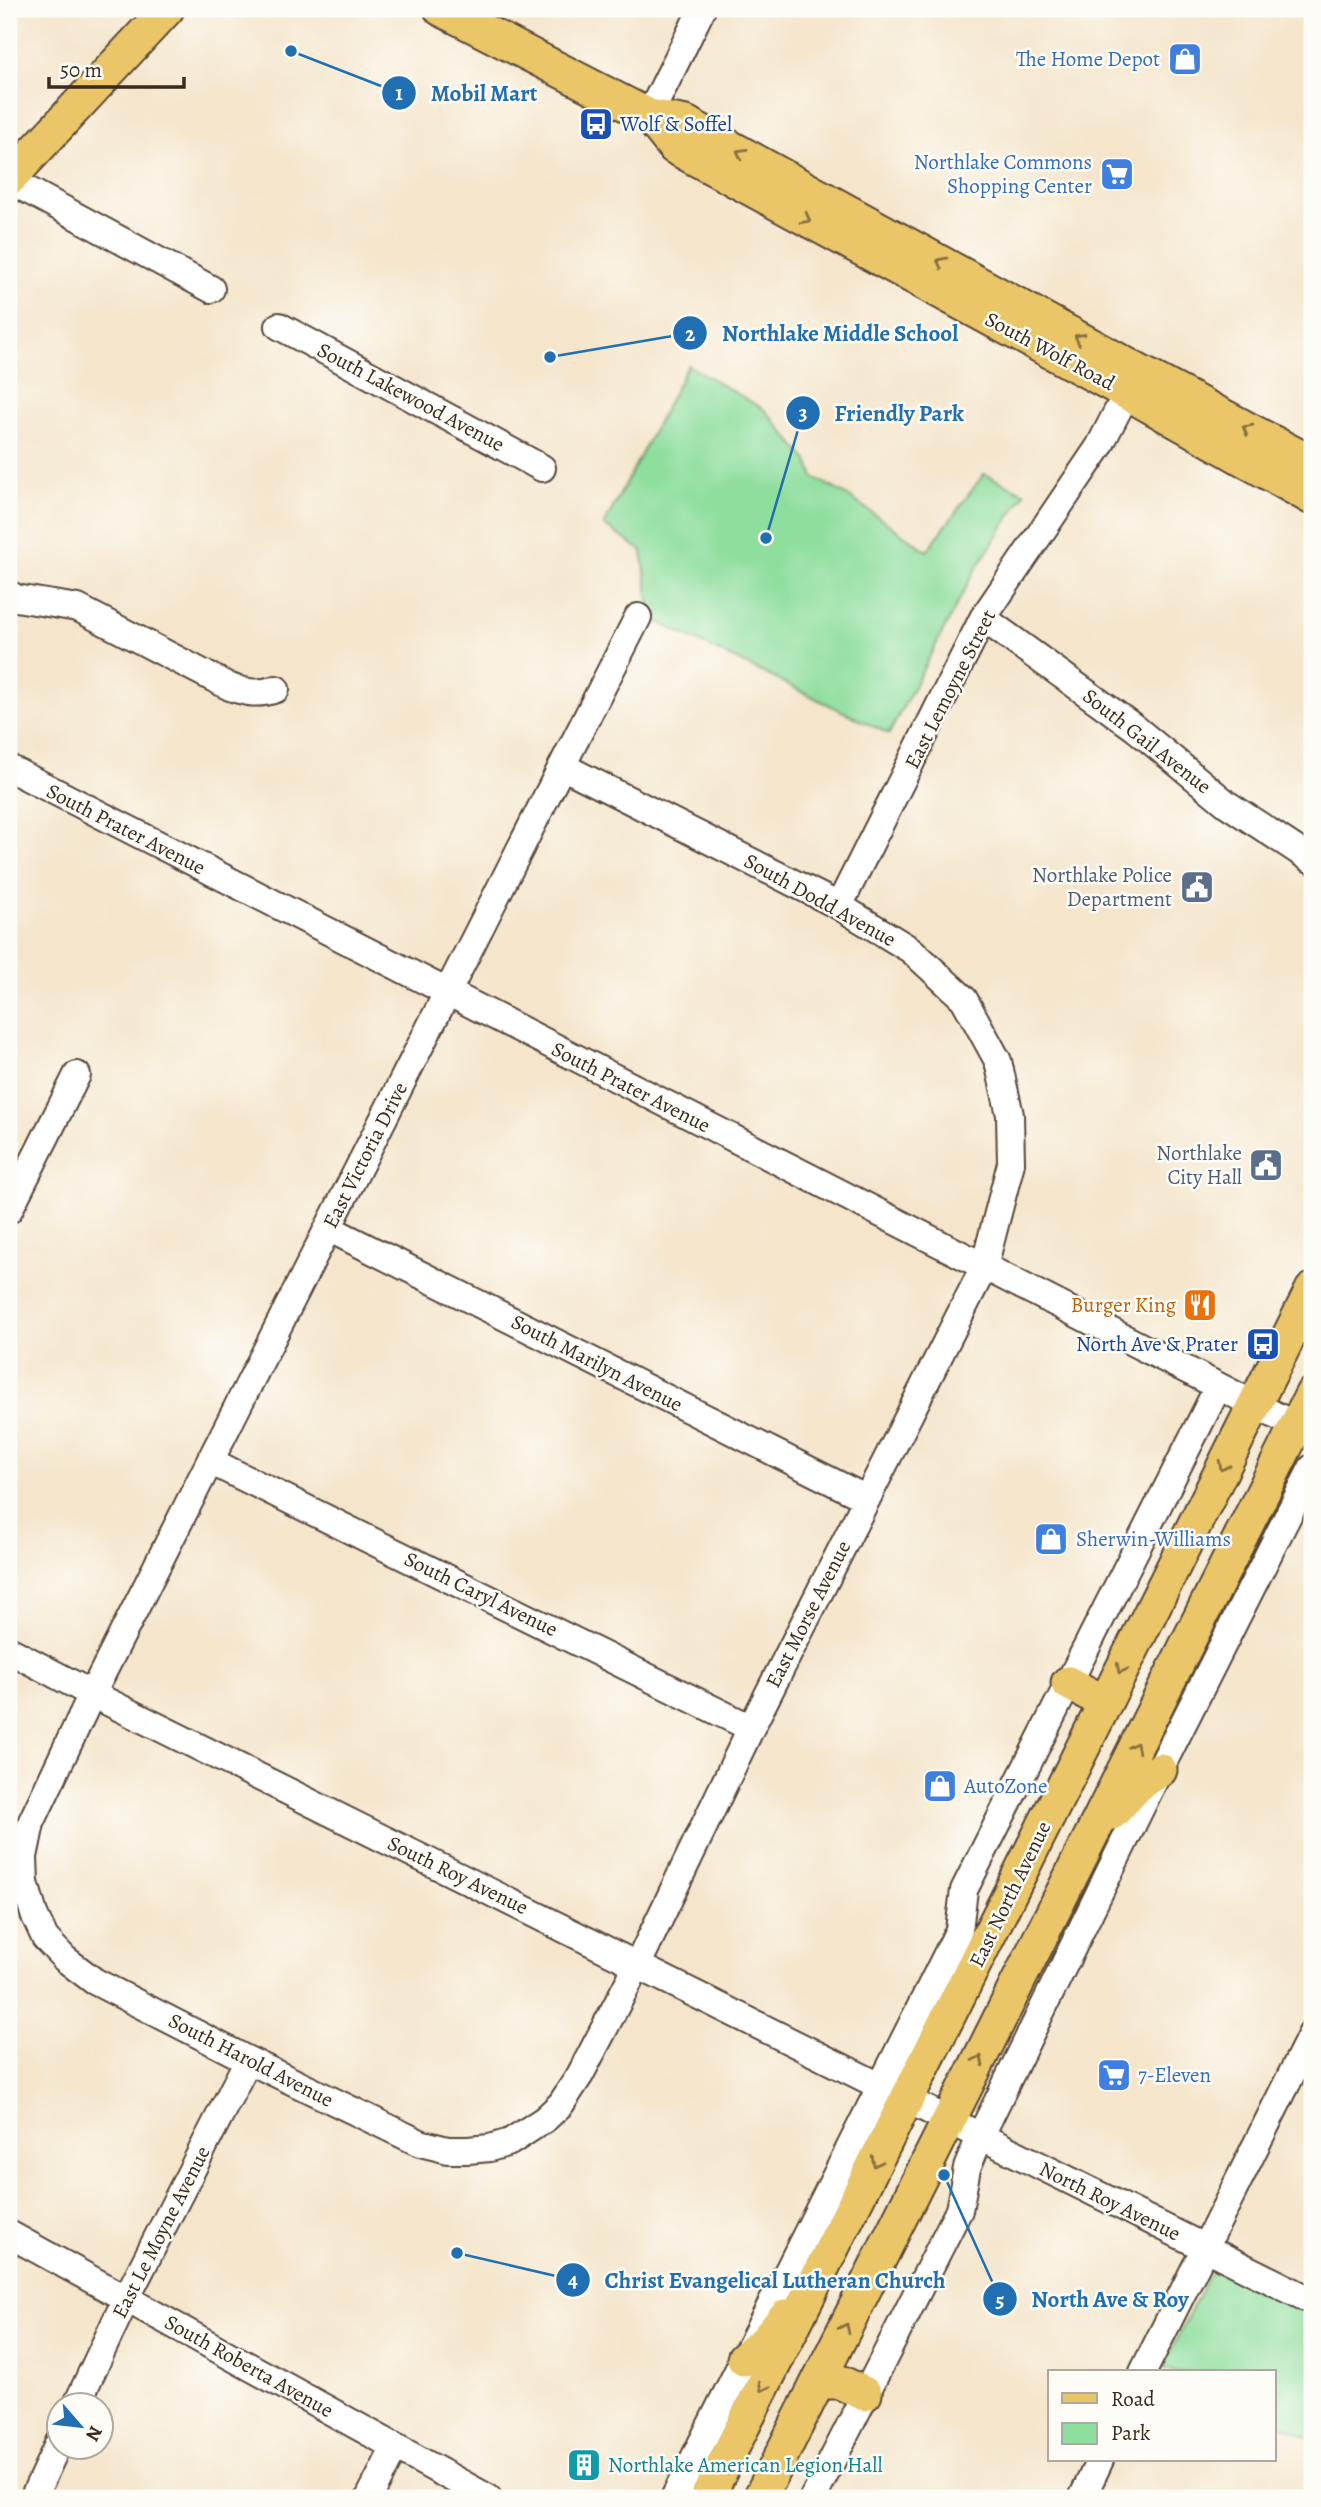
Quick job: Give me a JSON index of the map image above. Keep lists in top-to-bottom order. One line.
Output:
{"streets":{"main road":["South Wolf Road","East North Avenue"],"street":["South Lakewood Avenue","East Lemoyne Street","South Gail Avenue","South Prater Avenue","South Dodd Avenue","East Victoria Drive","South Marilyn Avenue","South Caryl Avenue","East Morse Avenue","South Roy Avenue","South Harold Avenue","North Roy Avenue","East Le Moyne Avenue","South Roberta Avenue"]},"crossings":[["South Wolf Road","East Lemoyne Street"],["East Lemoyne Street","South Gail Avenue"],["East Lemoyne Street","South Dodd Avenue"],["South Prater Avenue","South Dodd Avenue"],["South Prater Avenue","East Victoria Drive"],["South Prater Avenue","East Morse Avenue"],["South Prater Avenue","East North Avenue"],["South Dodd Avenue","East Victoria Drive"],["South Dodd Avenue","East Morse Avenue"],["East Victoria Drive","South Marilyn Avenue"],["East Victoria Drive","South Caryl Avenue"],["East Victoria Drive","South Roy Avenue"],["East Victoria Drive","South Harold Avenue"],["South Marilyn Avenue","East Morse Avenue"],["South Caryl Avenue","East Morse Avenue"],["East Morse Avenue","South Roy Avenue"],["East Morse Avenue","South Harold Avenue"],["South Roy Avenue","East North Avenue"],["South Roy Avenue","South Harold Avenue"],["South Roy Avenue","North Roy Avenue"],["East North Avenue","North Roy Avenue"],["South Harold Avenue","East Le Moyne Avenue"],["East Le Moyne Avenue","South Roberta Avenue"]],"places":{"other":["Mobil Mart","Northlake Middle School","Friendly Park","North Ave & Roy","Christ Evangelical Lutheran Church"],"shop":["The Home Depot","Sherwin-Williams","AutoZone"],"bus stop":["Wolf & Soffel","North Ave & Prater"],"supermarket":["Northlake Commons Shopping Center","7-Eleven"],"public building":["Northlake Police Department","Northlake City Hall"],"restaurant":["Burger King"],"building":["Northlake American Legion Hall"]},"legend":["Road","Park"],"scale_bar":"50 m","north":"bottom right"}
